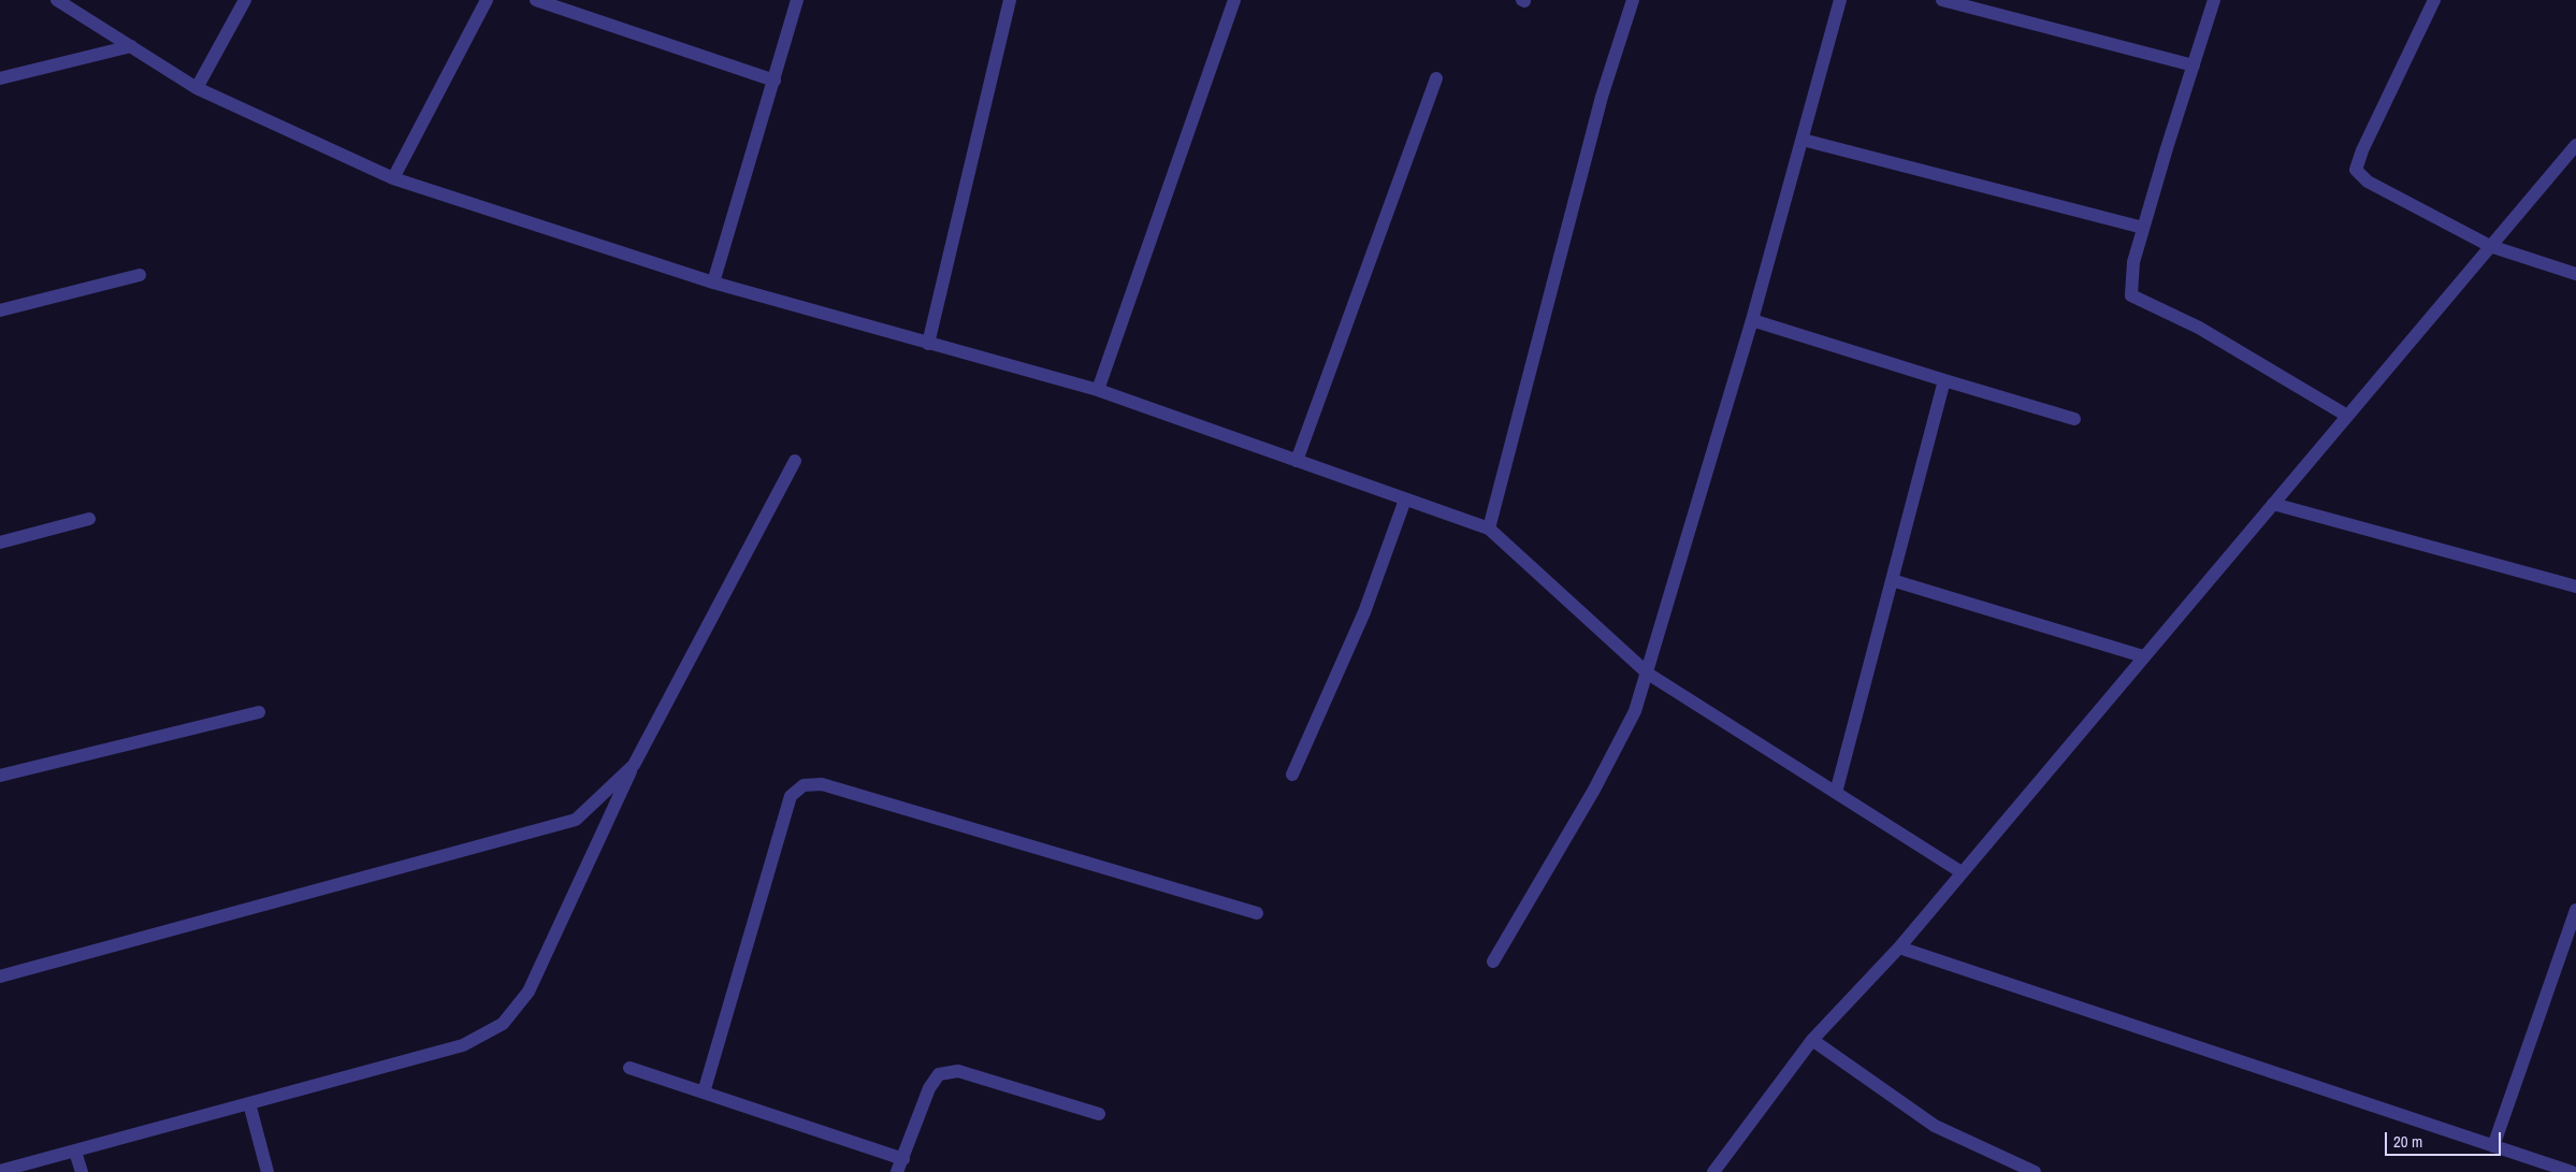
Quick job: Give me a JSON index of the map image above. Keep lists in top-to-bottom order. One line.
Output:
{"scale_bar":"20 m"}
